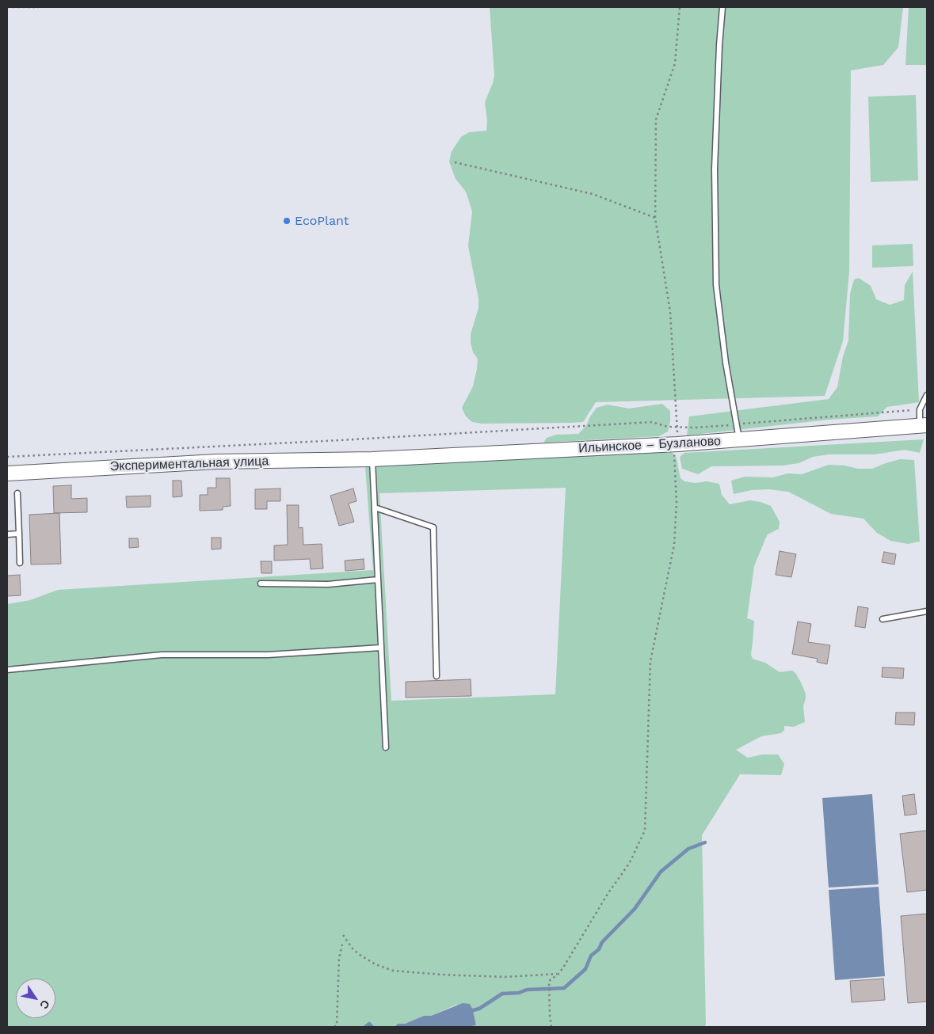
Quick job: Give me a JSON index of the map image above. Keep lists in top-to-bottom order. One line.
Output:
{"streets":{"street":["Ильинское – Бузланово","Экспериментальная улица"]},"crossings":[["Ильинское – Бузланово","Экспериментальная улица"]],"places":["EcoPlant"],"north":"bottom right"}
